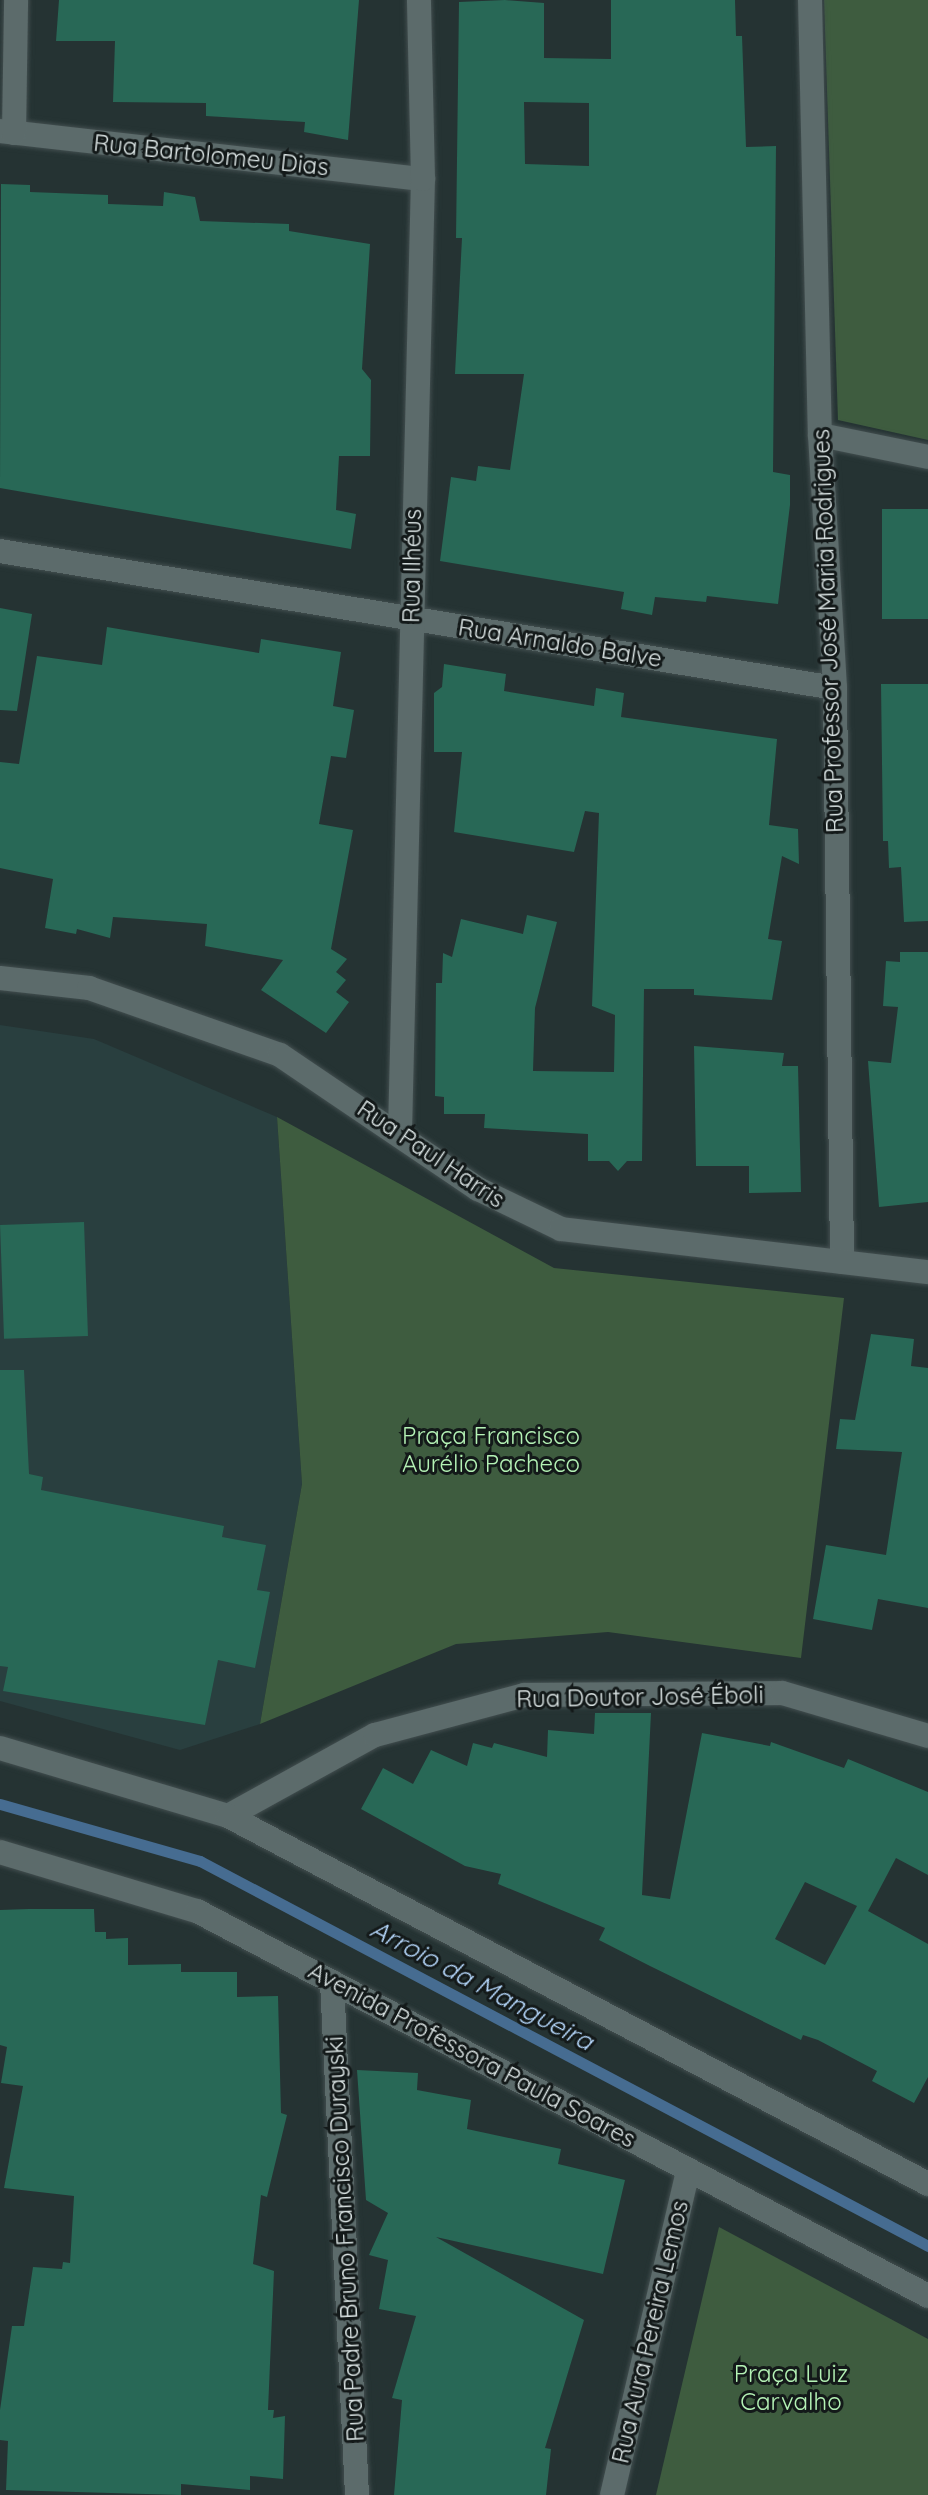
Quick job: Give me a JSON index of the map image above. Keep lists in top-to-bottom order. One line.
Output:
{"streets":{"street":["Rua Bartolomeu Dias","Rua Ilhéus","Rua Professor José Maria Rodrigues","Rua Arnaldo Balve","Rua Paul Harris","Rua Doutor José Éboli","Avenida Professora Paula Soares","Rua Padre Bruno Francisco Durayski","Rua Aura Pereira Lemos"]},"crossings":[["Rua Bartolomeu Dias","Rua Ilhéus"],["Rua Ilhéus","Rua Arnaldo Balve"],["Rua Ilhéus","Rua Paul Harris"],["Rua Professor José Maria Rodrigues","Rua Arnaldo Balve"],["Rua Professor José Maria Rodrigues","Rua Paul Harris"],["Avenida Professora Paula Soares","Rua Padre Bruno Francisco Durayski"],["Avenida Professora Paula Soares","Rua Aura Pereira Lemos"]],"water":["Arroio da Mangueira"],"parks":["Praça Francisco Aurélio Pacheco","Praça Luiz Carvalho"]}
